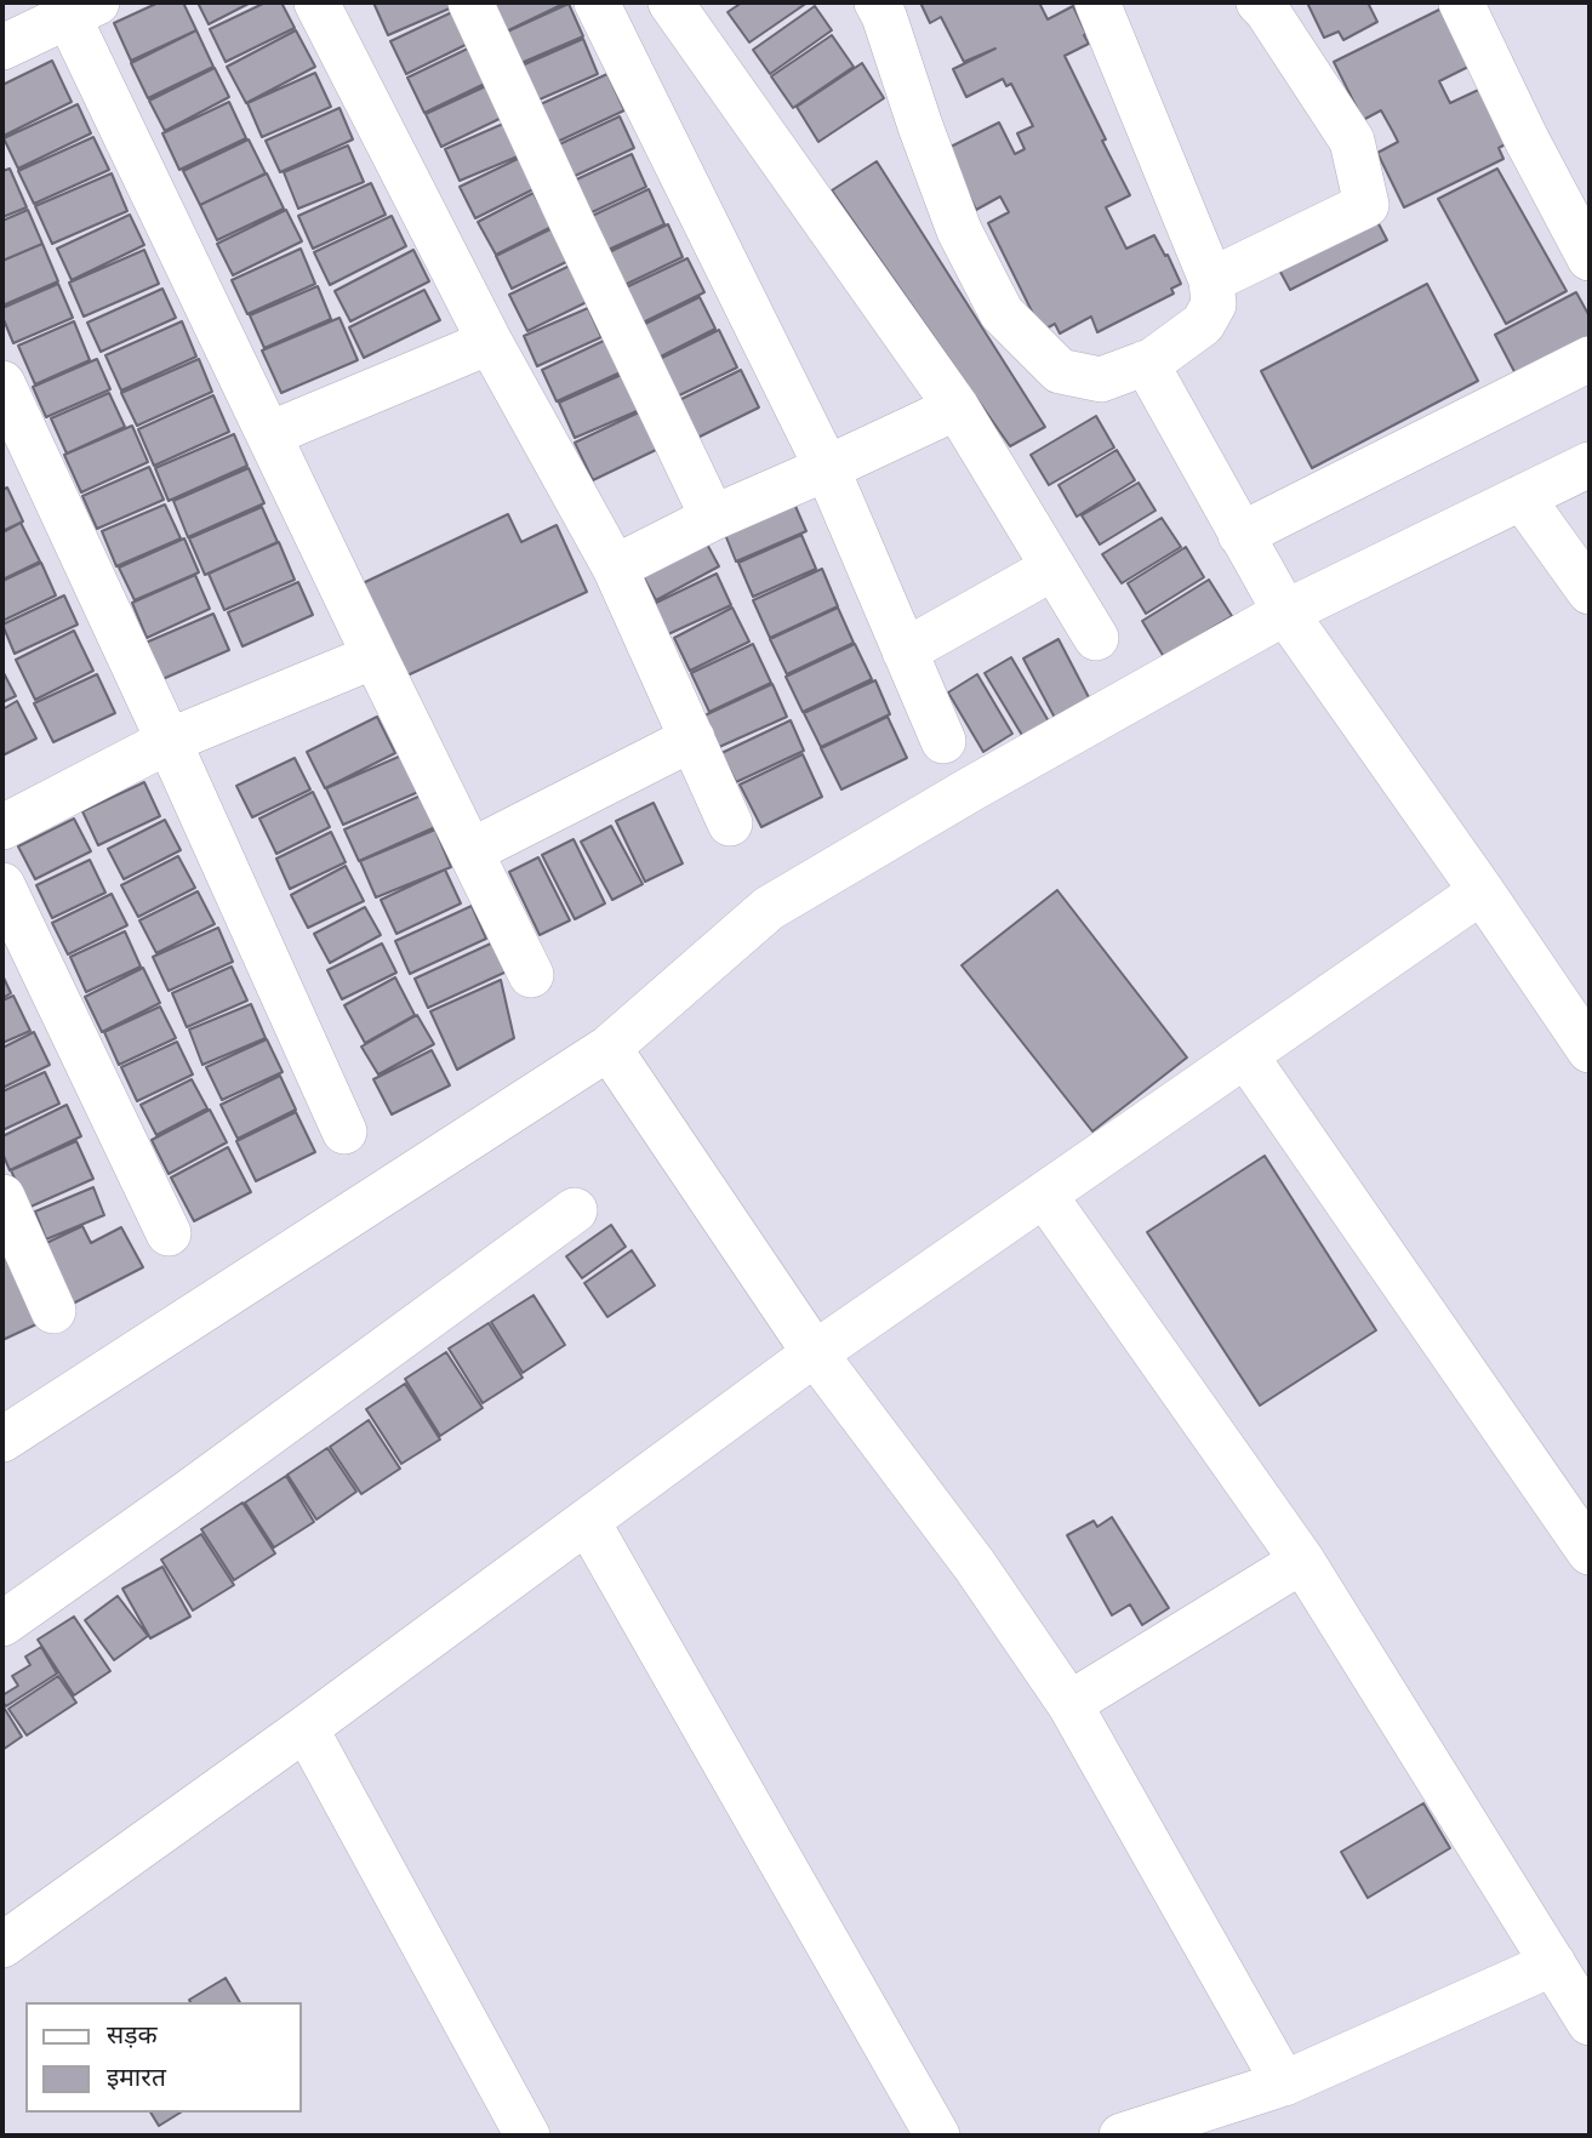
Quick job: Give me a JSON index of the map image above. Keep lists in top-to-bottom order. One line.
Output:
{"legend":["सड़क","इमारत"]}
